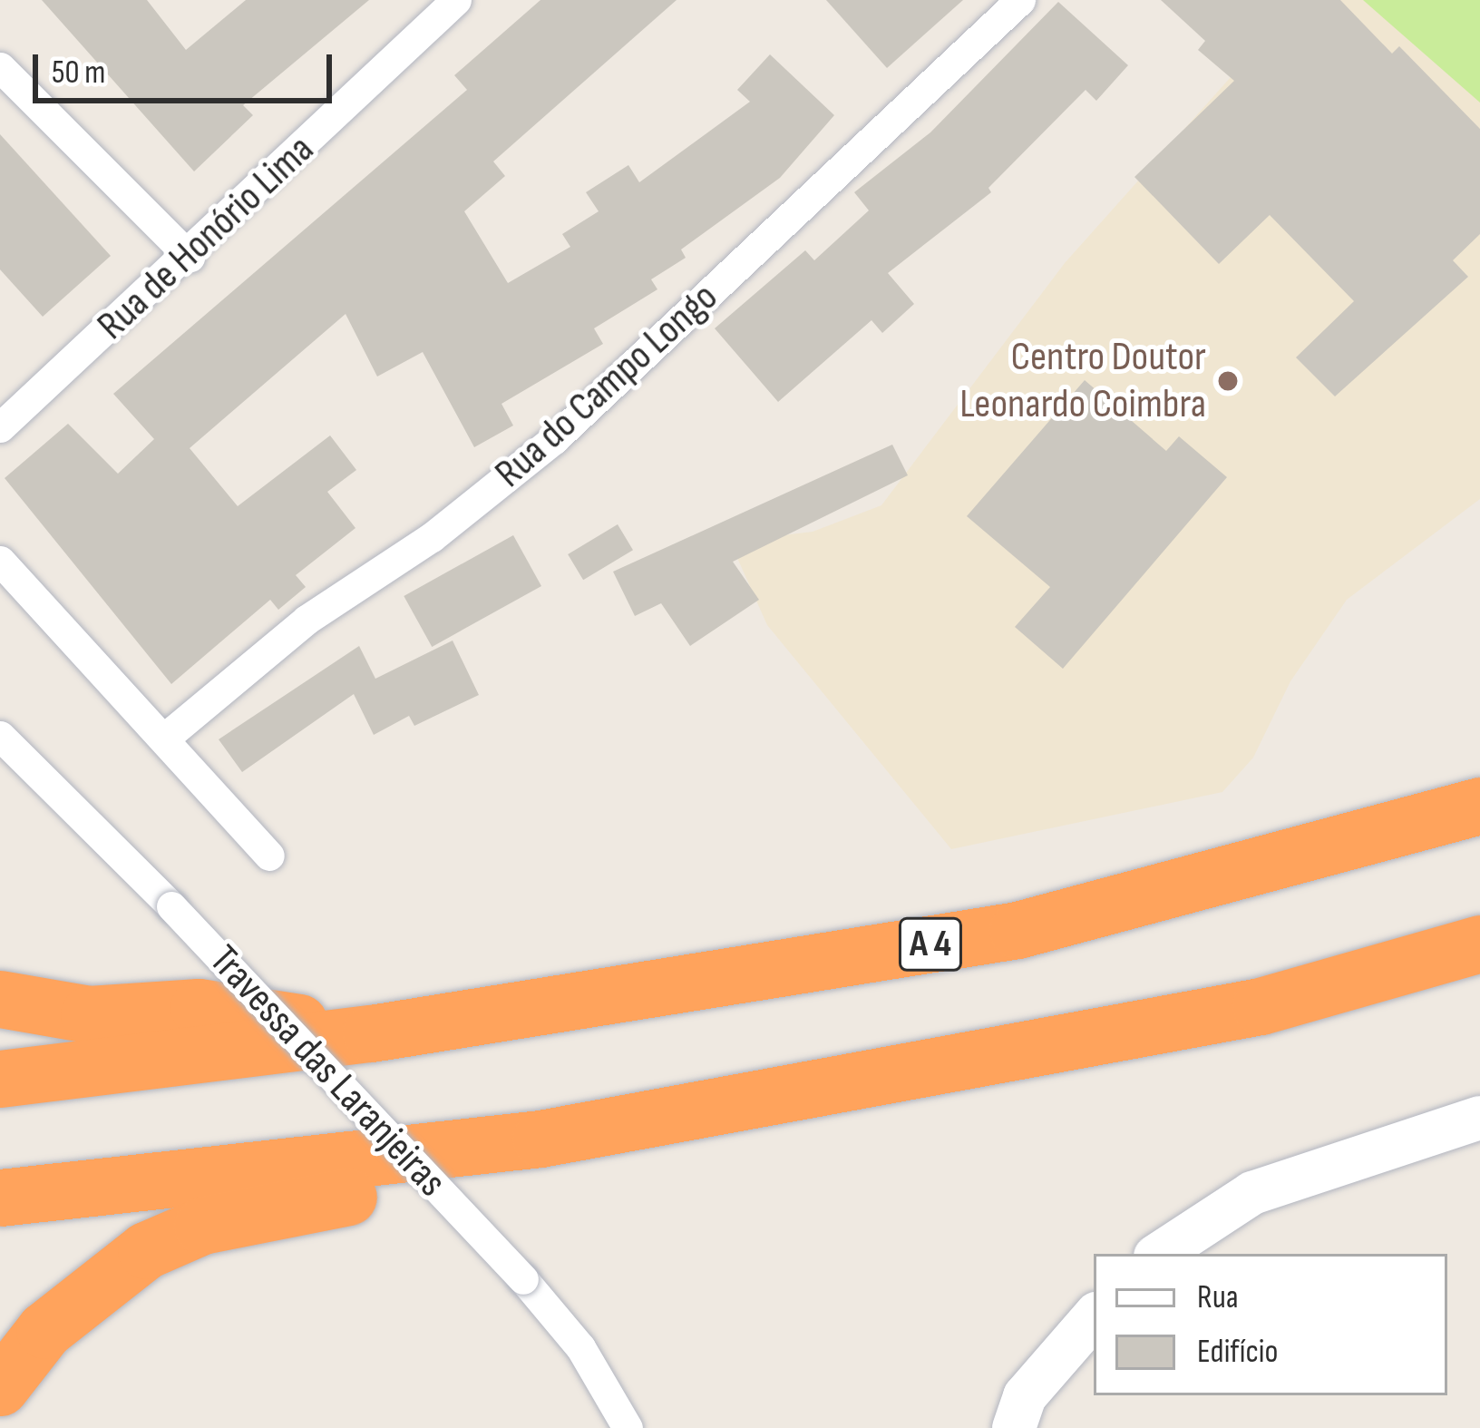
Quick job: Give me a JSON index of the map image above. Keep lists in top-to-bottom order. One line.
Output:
{"streets":{"highway":["A 4"],"street":["Rua de Honório Lima","Rua do Campo Longo","Travessa das Laranjeiras"]},"places":["Centro Doutor Leonardo Coimbra"],"legend":["Rua","Edifício"],"scale_bar":"50 m"}
